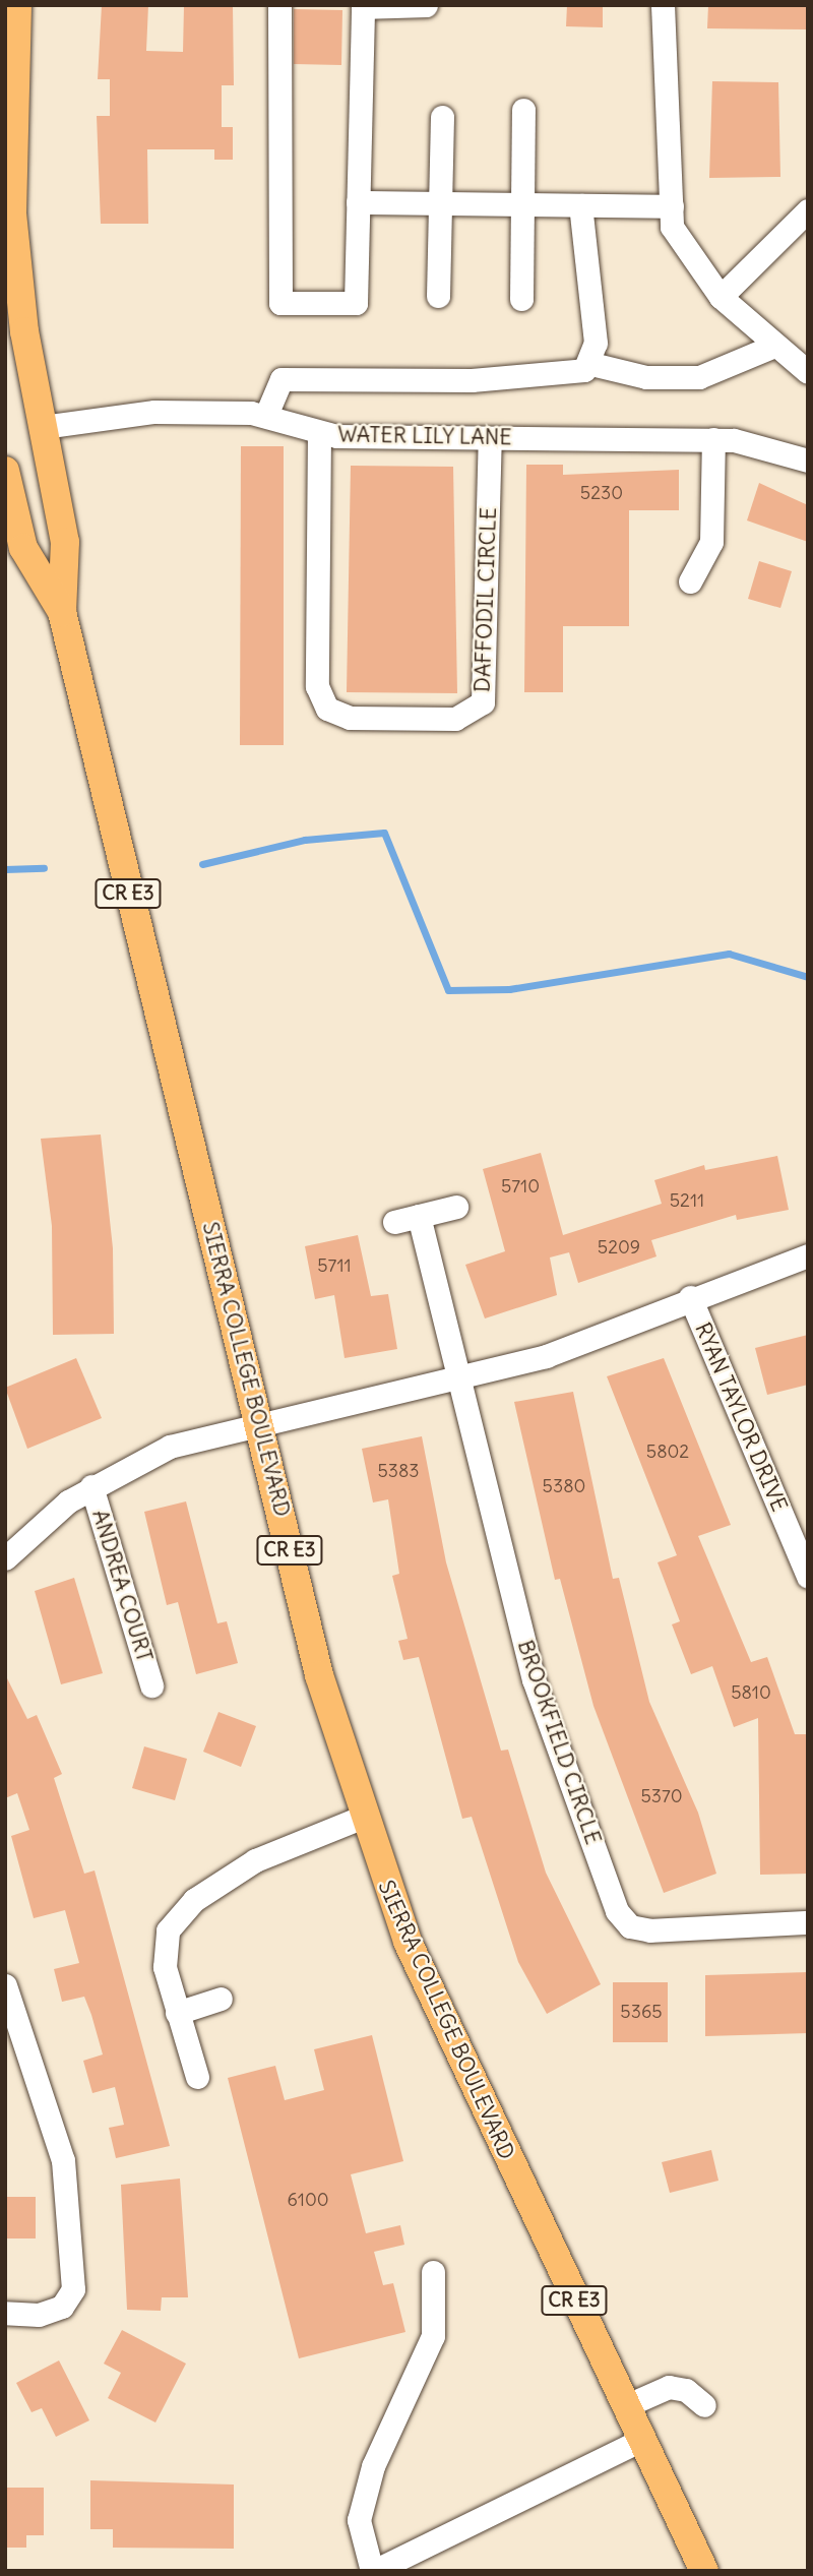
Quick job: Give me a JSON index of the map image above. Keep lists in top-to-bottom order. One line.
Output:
{"streets":{"main road":["CR E3","SIERRA COLLEGE BOULEVARD"],"street":["WATER LILY LANE","DAFFODIL CIRCLE","RYAN TAYLOR DRIVE","ANDREA COURT","BROOKFIELD CIRCLE"]},"crossings":[["WATER LILY LANE","DAFFODIL CIRCLE"],["WATER LILY LANE","SIERRA COLLEGE BOULEVARD"]],"house_numbers":["5230","5710","5211","5209","5711","5802","5383","5380","5810","5370","5365","6100"]}
